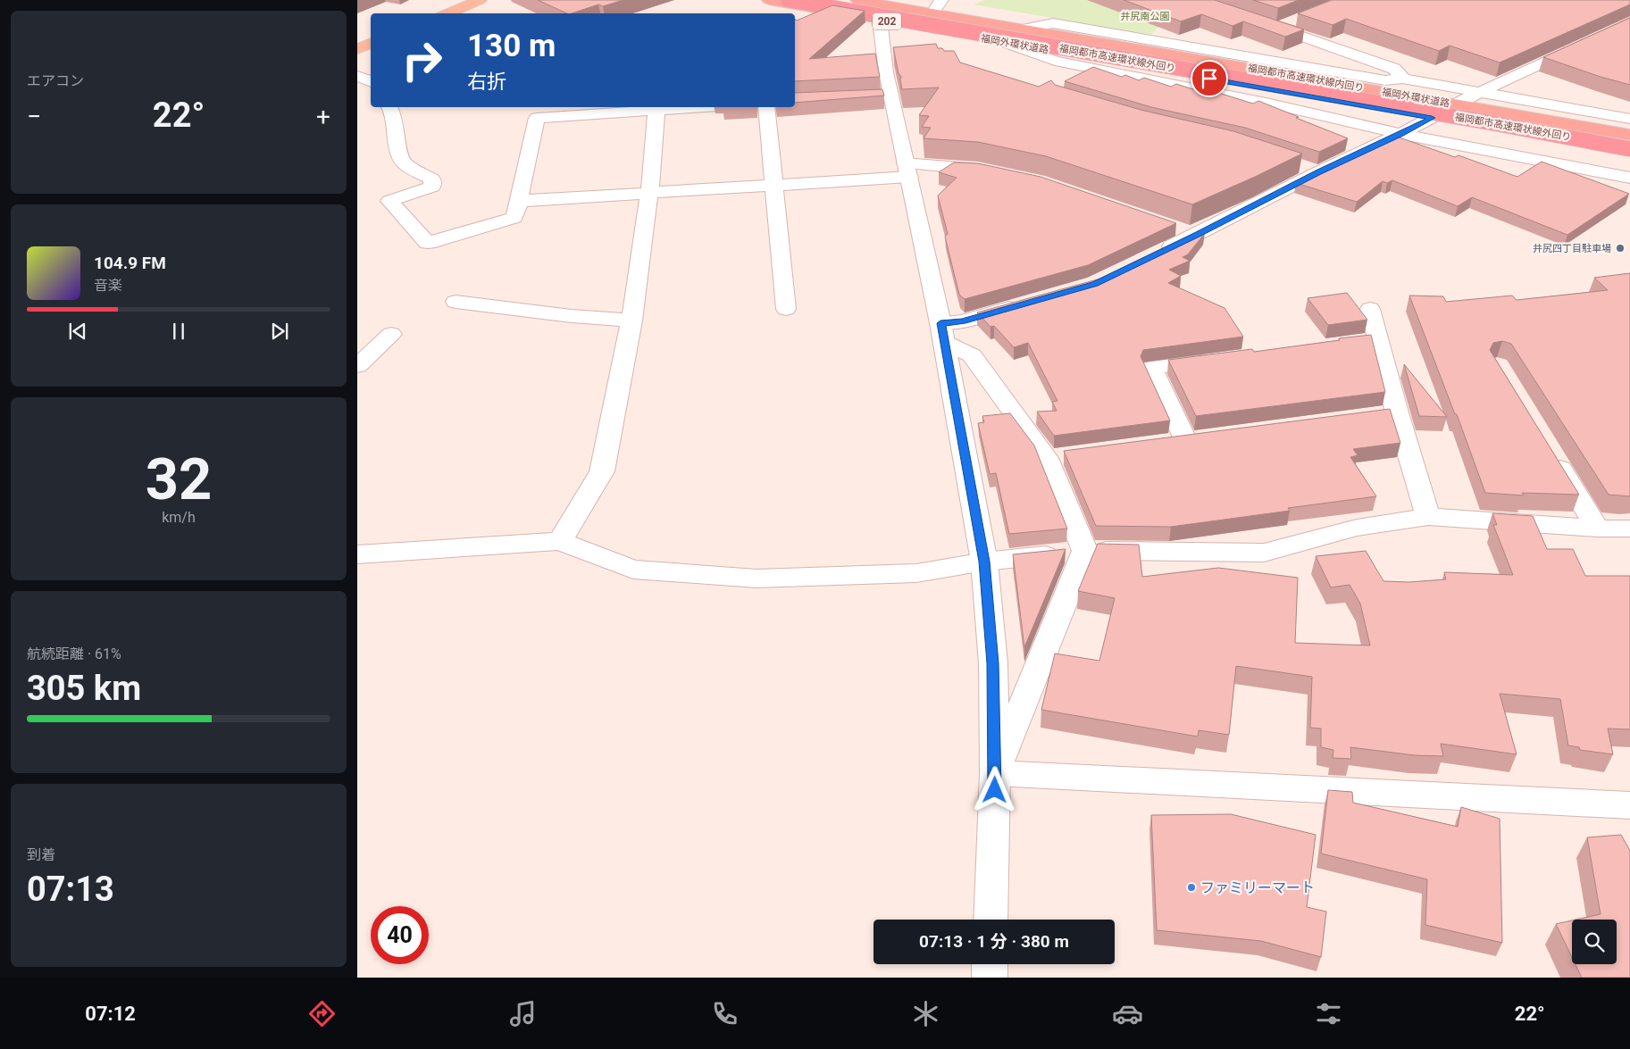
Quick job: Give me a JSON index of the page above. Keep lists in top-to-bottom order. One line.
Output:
{"streets":{"highway":["202","福岡外環状道路","福岡都市高速環状線外回り","福岡都市高速環状線内回り"]},"crossings":[["福岡外環状道路","福岡都市高速環状線内回り"]],"parks":["井尻南公園"],"places":["井尻四丁目駐車場","ファミリーマート"],"page":{"tile":["エアコン",["32","km/h"],["航続距離 · 61%","305 km"],["到着","07:13"]],"turn":["130 m","右折"],"heat":["−","22°","+"],"song":["104.9 FM","音楽"],"limit":"40","trip":"07:13 · 1 分 · 380 m","tabs":["07:12","22°"]}}
